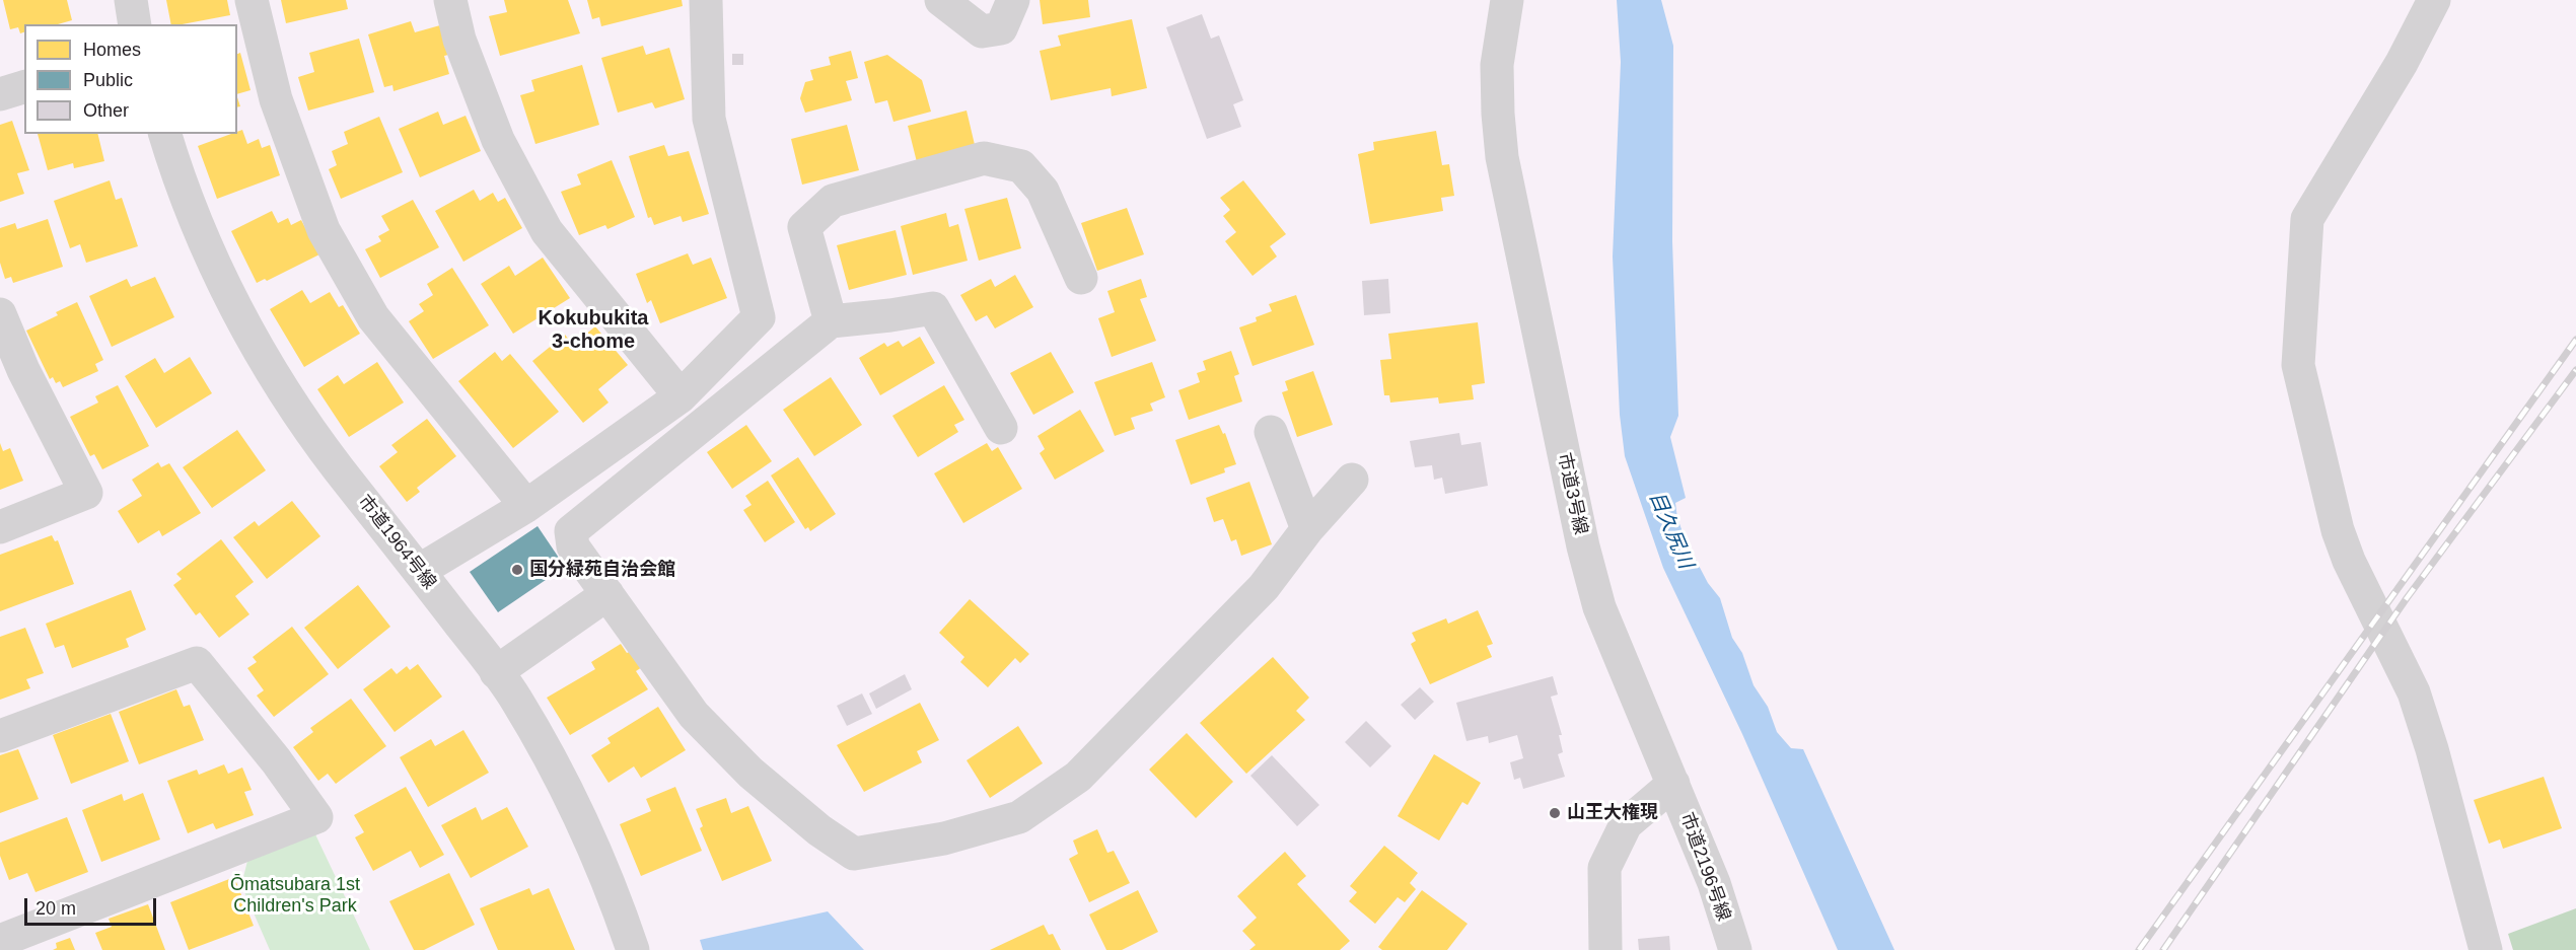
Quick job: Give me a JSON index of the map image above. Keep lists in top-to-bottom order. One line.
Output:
{"streets":{"street":["市道3号線","市道1964号線","市道2196号線"]},"crossings":[["市道3号線","市道2196号線"]],"districts":["Kokubukita 3-chome"],"water":["目久尻川"],"parks":["Ōmatsubara 1st Children's Park"],"places":["国分緑苑自治会館","山王大権現"],"legend":["Homes","Public","Other"],"scale_bar":"20 m"}
